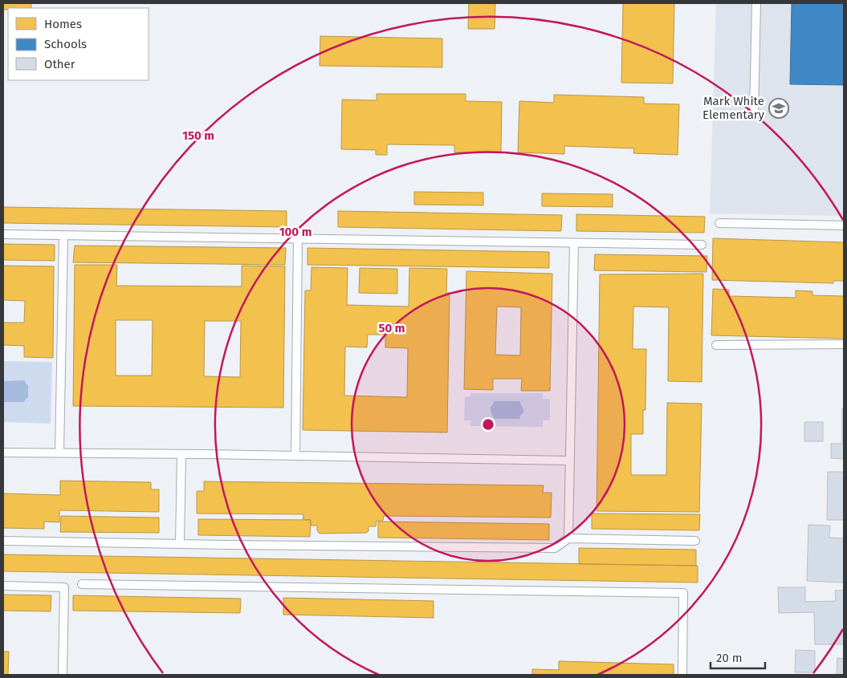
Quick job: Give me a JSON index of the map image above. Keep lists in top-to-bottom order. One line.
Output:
{"places":{"school or university":["Mark White Elementary"]},"legend":["Homes","Schools","Other"],"scale_bar":"20 m","rings":["150 m","100 m","50 m"]}
